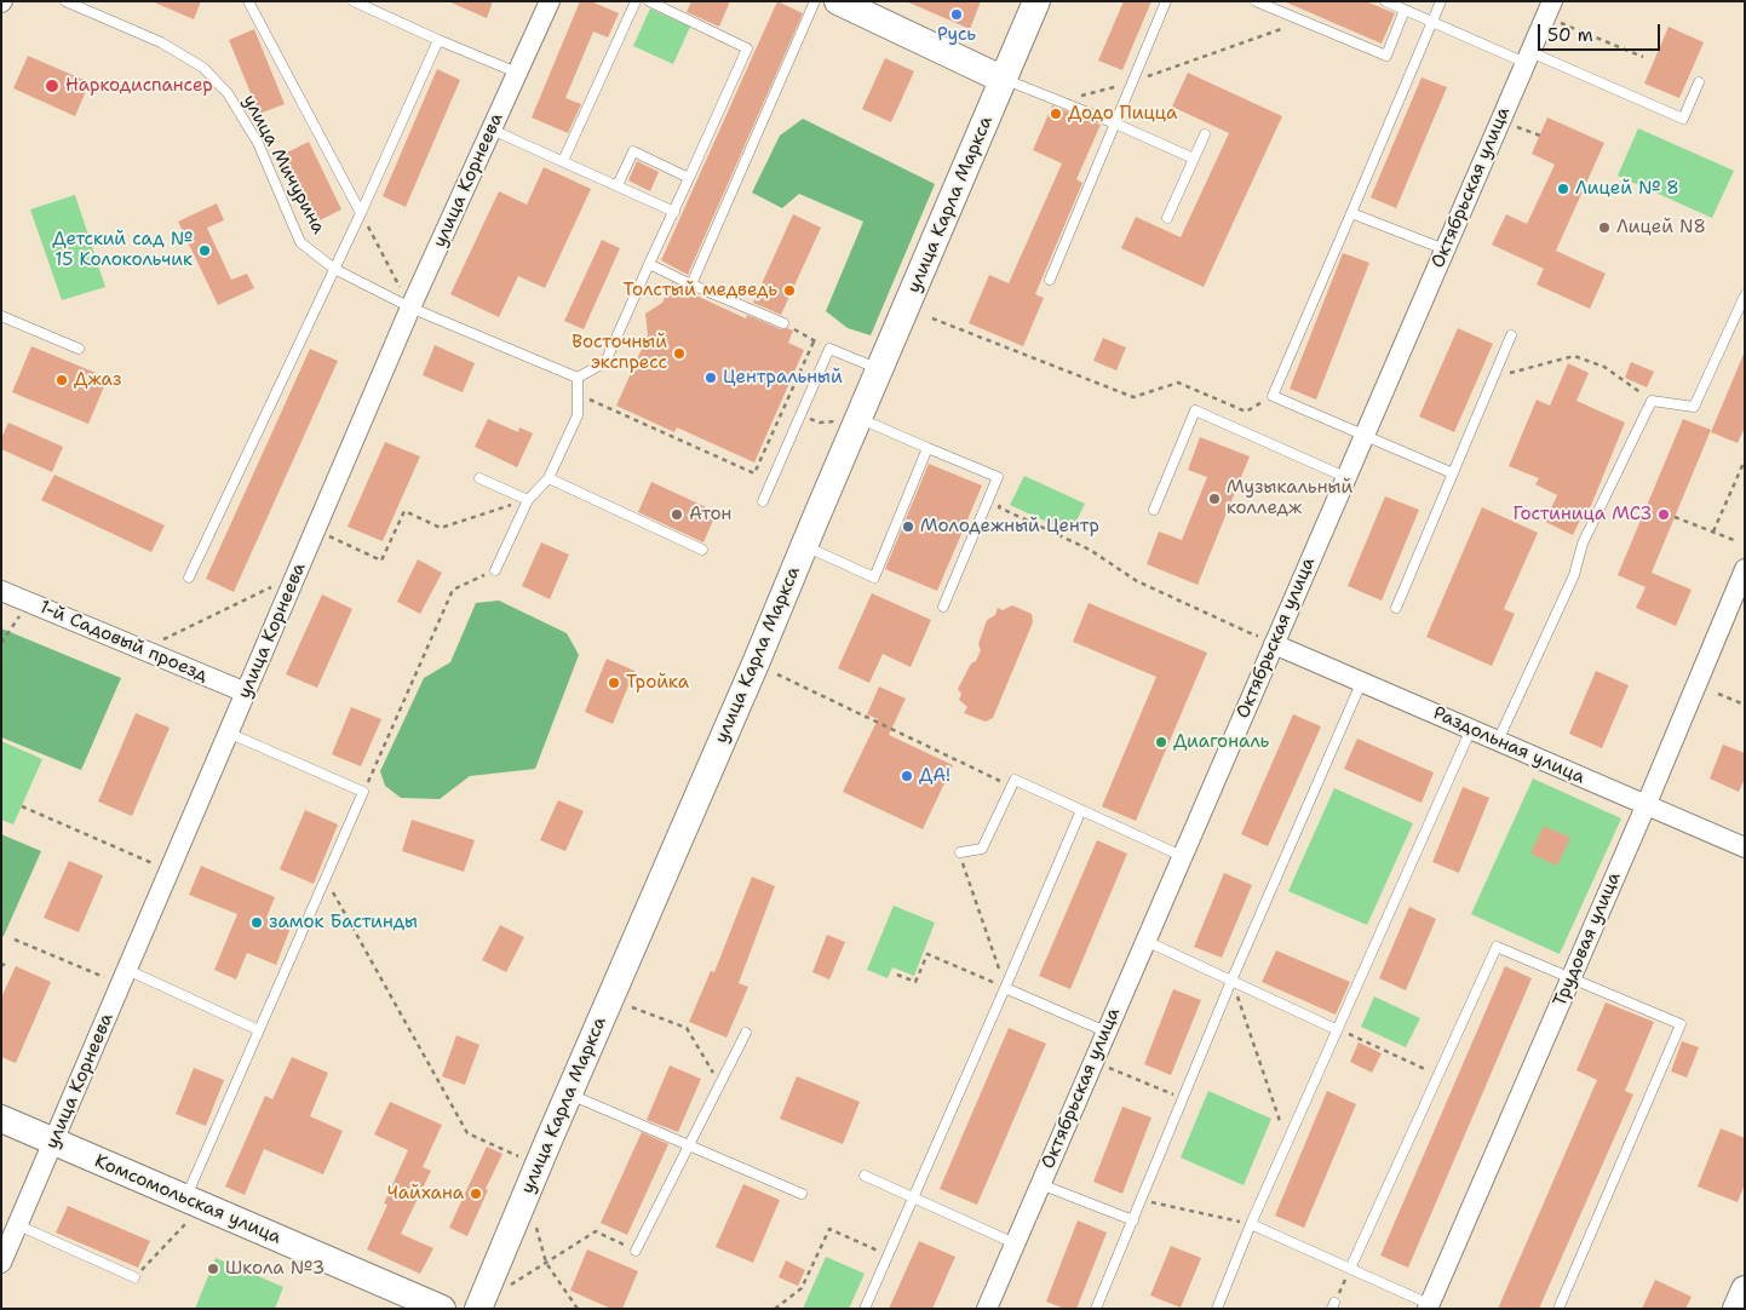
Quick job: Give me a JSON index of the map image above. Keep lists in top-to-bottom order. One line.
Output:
{"streets":{"main road":["улица Карла Маркса","Комсомольская улица"],"street":["улица Корнеева","Октябрьская улица","1-й Садовый проезд","Раздольная улица","Трудовая улица"],"lane":["улица Мичурина"]},"crossings":[["улица Мичурина","улица Корнеева"],["улица Корнеева","1-й Садовый проезд"],["улица Корнеева","Комсомольская улица"],["Октябрьская улица","Раздольная улица"],["Раздольная улица","Трудовая улица"]],"places":["Русь","Наркодиспансер","Додо Пицца","Лицей № 8","Лицей N8","Детский сад № 15 Колокольчик","Толстый медведь","Восточный экспресс","Центральный","Джаз","Музыкальный колледж","Атон","Гостиница МСЗ","Молодежный Центр","Тройка","Диагональ","ДА!","замок Бастинды","Чайхана","Школа №3"],"scale_bar":"50 m"}
